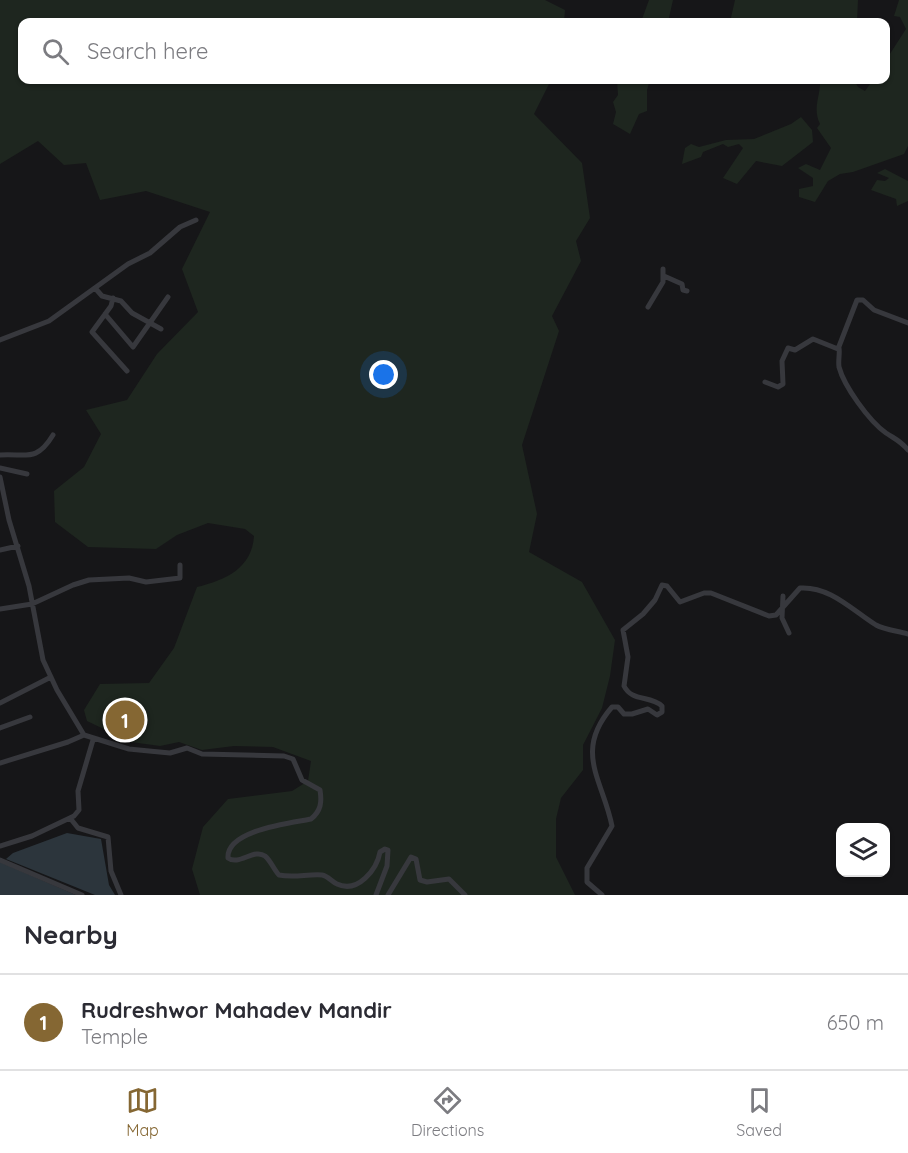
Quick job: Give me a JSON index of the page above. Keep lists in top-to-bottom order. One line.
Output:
{"page":{"search":"Search here","pins":"1","heading":"Nearby","list":[{"mark":"1","name":"Rudreshwor Mahadev Mandir","note":"Temple","value":"650 m"}],"nav":["Map","Directions","Saved"]}}
